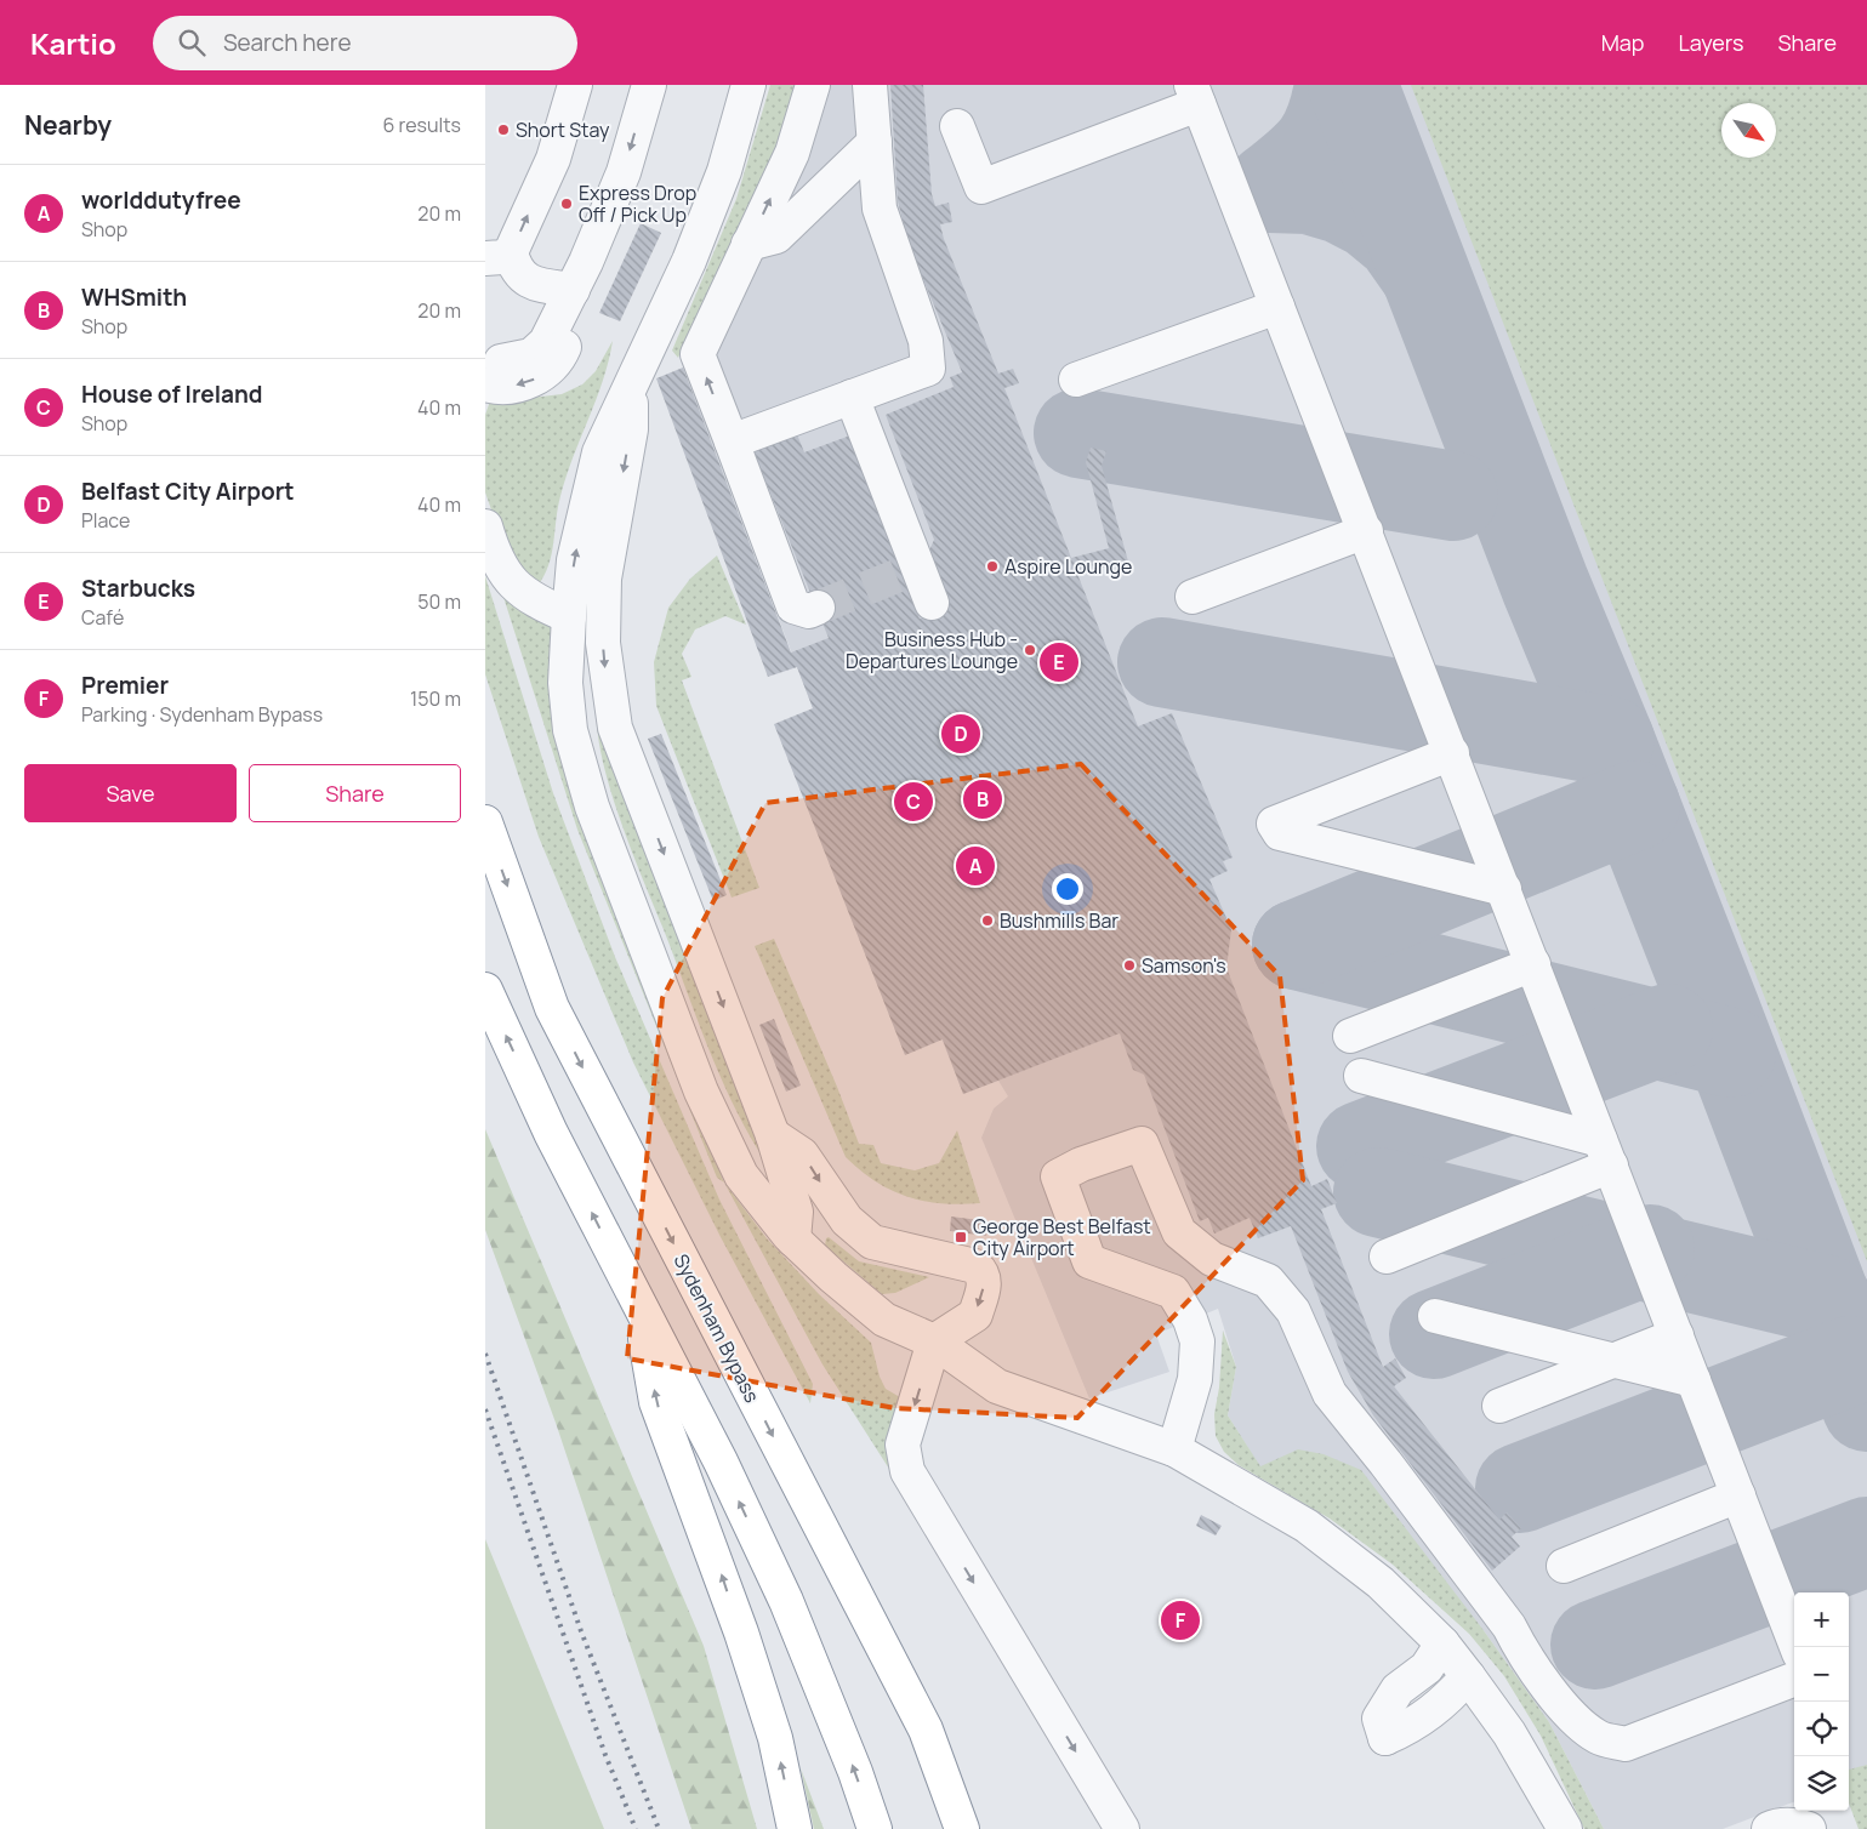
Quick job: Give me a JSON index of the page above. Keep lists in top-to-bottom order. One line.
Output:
{"streets":{"highway":["Sydenham Bypass"]},"places":{"other":["Short Stay","Express Drop Off / Pick Up","Aspire Lounge","Business Hub - Departures Lounge","Bushmills Bar","Samson's"],"transit":["George Best Belfast City Airport"]},"north":"bottom right","page":{"header":"Kartio","search":"Search here","nav":["Map","Layers","Share"],"heading":["Nearby","6 results"],"list":[{"mark":"A","name":"worlddutyfree","note":"Shop","value":"20 m"},{"mark":"B","name":"WHSmith","note":"Shop","value":"20 m"},{"mark":"C","name":"House of Ireland","note":"Shop","value":"40 m"},{"mark":"D","name":"Belfast City Airport","note":"Place","value":"40 m"},{"mark":"E","name":"Starbucks","note":"Café","value":"50 m"},{"mark":"F","name":"Premier","note":"Parking · Sydenham Bypass","value":"150 m"}],"pins":["E","D","B","C","A","F"],"buttons":["Save","Share"],"map_buttons":["+","−"]}}
